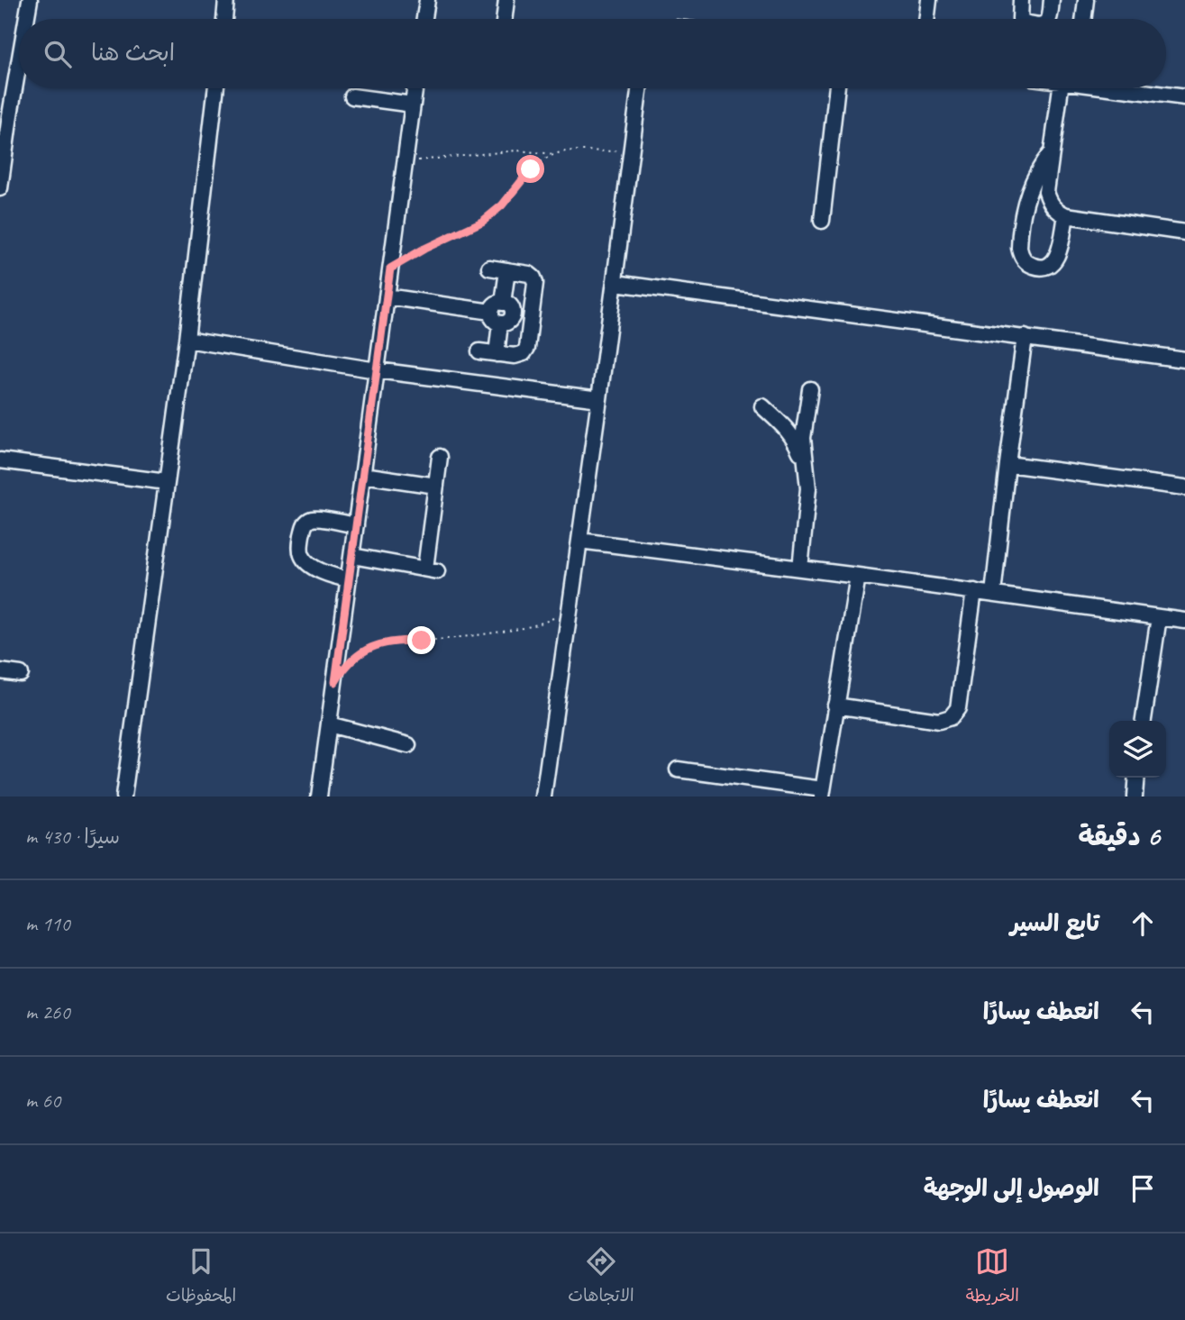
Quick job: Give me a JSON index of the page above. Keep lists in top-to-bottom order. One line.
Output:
{"page":{"search":"ابحث هنا","heading":["6 دقيقة","سيرًا · 430 m"],"list":[["تابع السير","110 m"],["انعطف يسارًا","260 m"],["انعطف يسارًا","60 m"],"الوصول إلى الوجهة"],"nav":["الخريطة","الاتجاهات","المحفوظات"]}}
